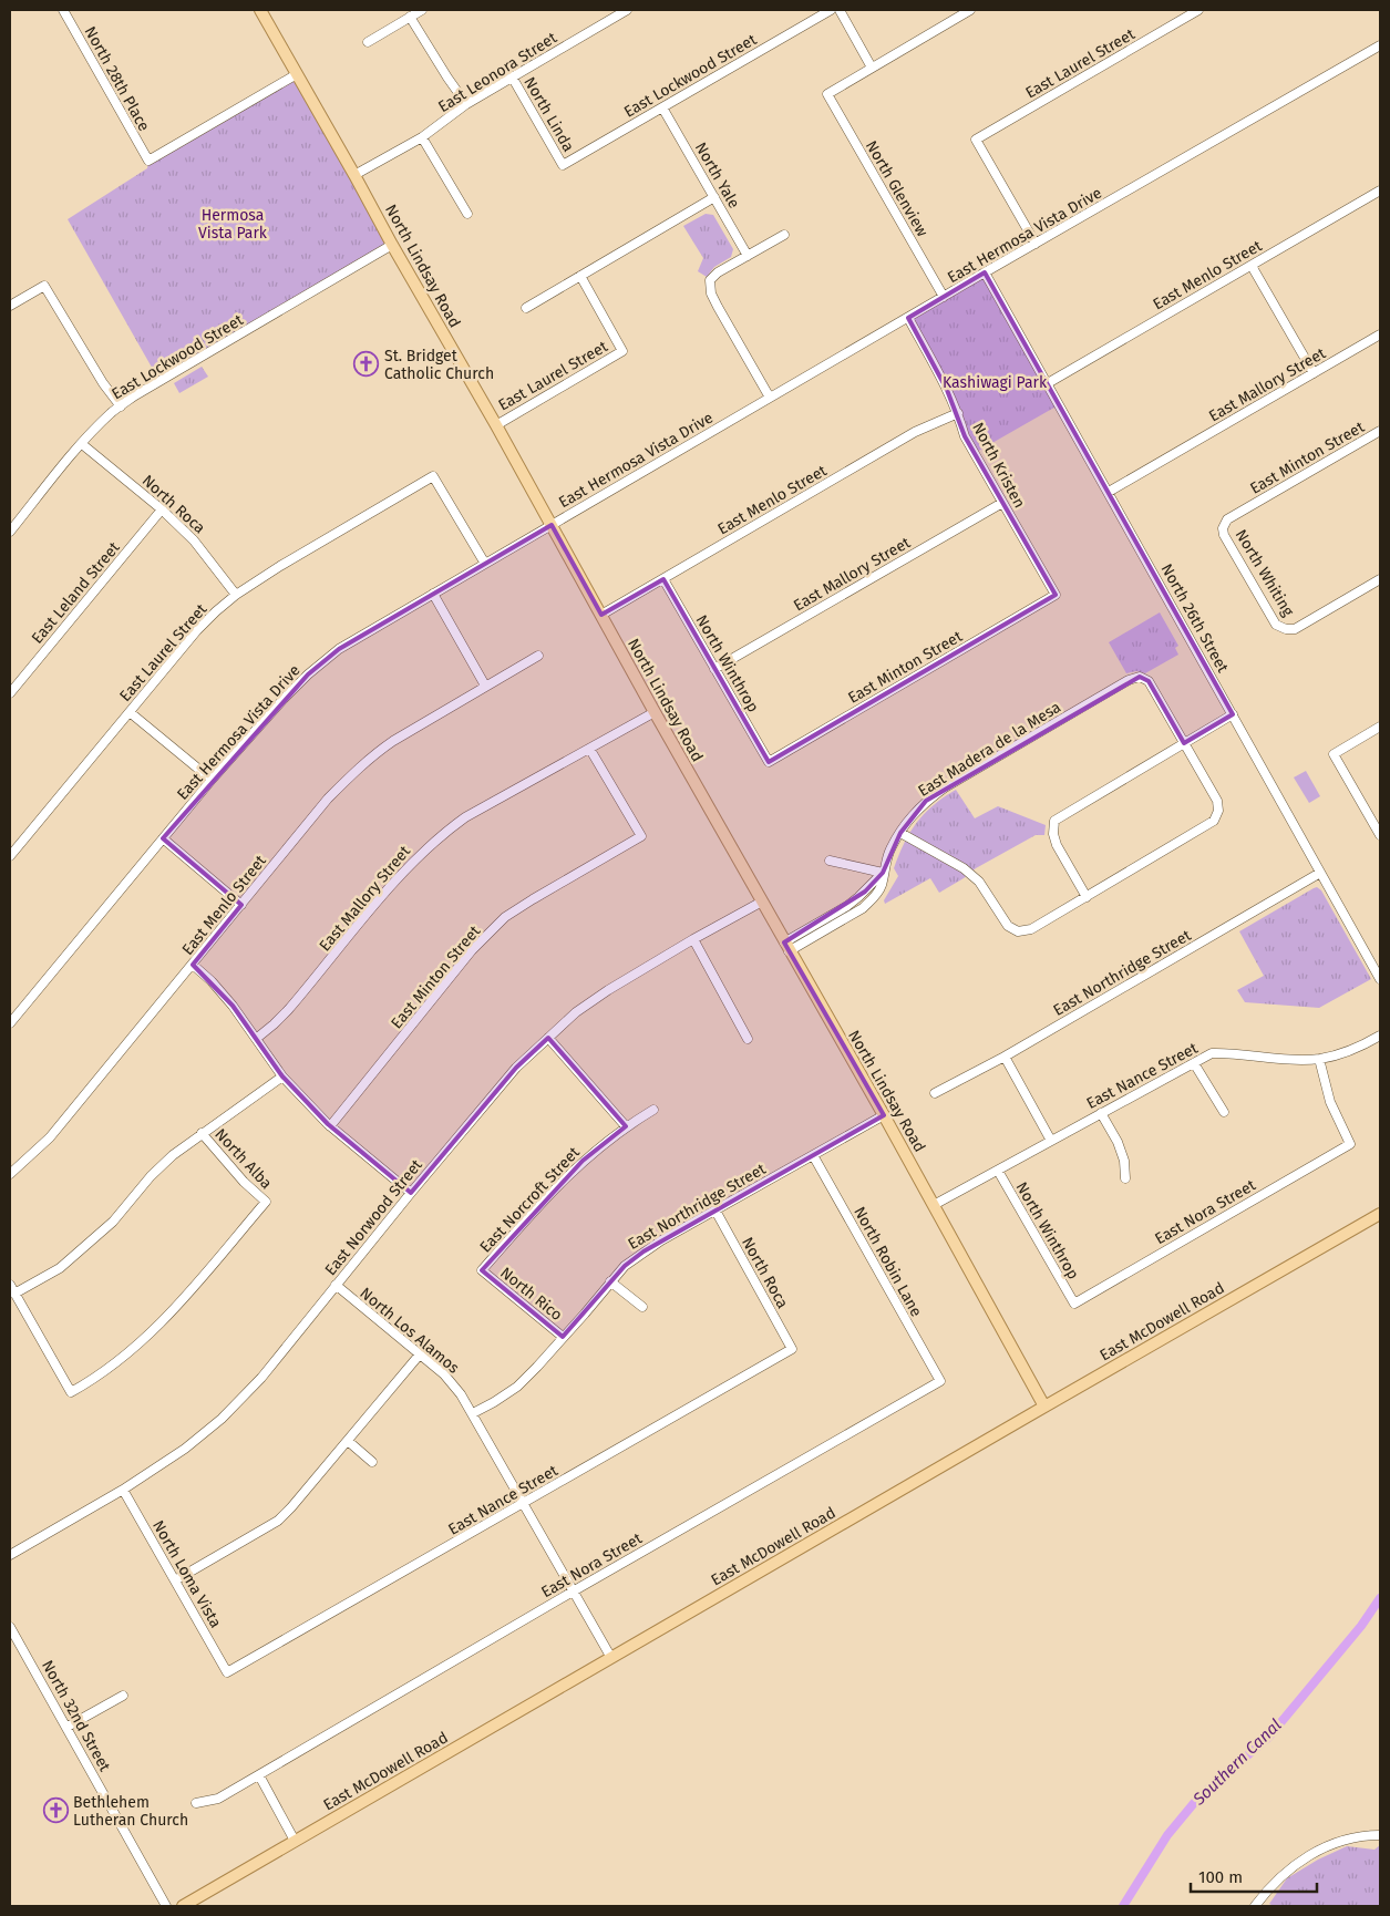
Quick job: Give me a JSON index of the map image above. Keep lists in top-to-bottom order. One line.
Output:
{"streets":{"main road":["North Lindsay Road","East McDowell Road"],"street":["East Laurel Street","East Leonora Street","East Lockwood Street","North 28th Place","North Linda","North Yale","North Glenview","East Hermosa Vista Drive","East Menlo Street","East Mallory Street","East Minton Street","North Kristen","North Roca","North Whiting","East Leland Street","North 26th Street","North Winthrop","East Madera de la Mesa","East Northridge Street","East Nance Street","North Alba","East Norcroft Street","East Nora Street","East Norwood Street","North Robin Lane","North Rico","North Los Alamos","North Loma Vista","North 32nd Street"]},"crossings":[["East Laurel Street","East Hermosa Vista Drive"],["East Laurel Street","North Lindsay Road"],["East Laurel Street","North Roca"],["East Leonora Street","North Linda"],["East Leonora Street","North Lindsay Road"],["East Lockwood Street","North Linda"],["East Lockwood Street","North Yale"],["East Lockwood Street","North Lindsay Road"],["East Lockwood Street","North Roca"],["North 28th Place","North Lindsay Road"],["North Glenview","East Hermosa Vista Drive"],["East Hermosa Vista Drive","North Lindsay Road"],["East Hermosa Vista Drive","North Kristen"],["East Hermosa Vista Drive","North 26th Street"],["North Lindsay Road","East Menlo Street"],["North Lindsay Road","East Mallory Street"],["North Lindsay Road","East Madera de la Mesa"],["North Lindsay Road","East Northridge Street"],["North Lindsay Road","East Nance Street"],["North Lindsay Road","East Norwood Street"],["North Lindsay Road","East McDowell Road"],["East Menlo Street","North Kristen"],["East Menlo Street","North 26th Street"],["East Menlo Street","North Winthrop"],["East Mallory Street","East Minton Street"],["East Mallory Street","North Kristen"],["East Mallory Street","North 26th Street"],["East Mallory Street","North Winthrop"],["East Minton Street","North Kristen"],["East Minton Street","North Whiting"],["East Minton Street","North Winthrop"],["North Roca","East Leland Street"],["North Roca","East Northridge Street"],["North Roca","East Nance Street"],["North 26th Street","East Northridge Street"],["North Winthrop","East Nance Street"],["North Winthrop","East Nora Street"],["East Northridge Street","North Robin Lane"],["East Northridge Street","North Rico"],["East Northridge Street","North Los Alamos"],["East Nance Street","East Nora Street"],["East Nance Street","North Los Alamos"],["East Nance Street","North Loma Vista"],["East Norcroft Street","North Rico"],["East Nora Street","North Robin Lane"],["East Nora Street","North Los Alamos"],["East Norwood Street","North Los Alamos"],["East Norwood Street","North Loma Vista"],["East McDowell Road","North Los Alamos"]],"water":["Southern Canal"],"parks":["Hermosa Vista Park","Kashiwagi Park"],"places":{"church":["St. Bridget Catholic Church","Bethlehem Lutheran Church"]},"scale_bar":"100 m"}
